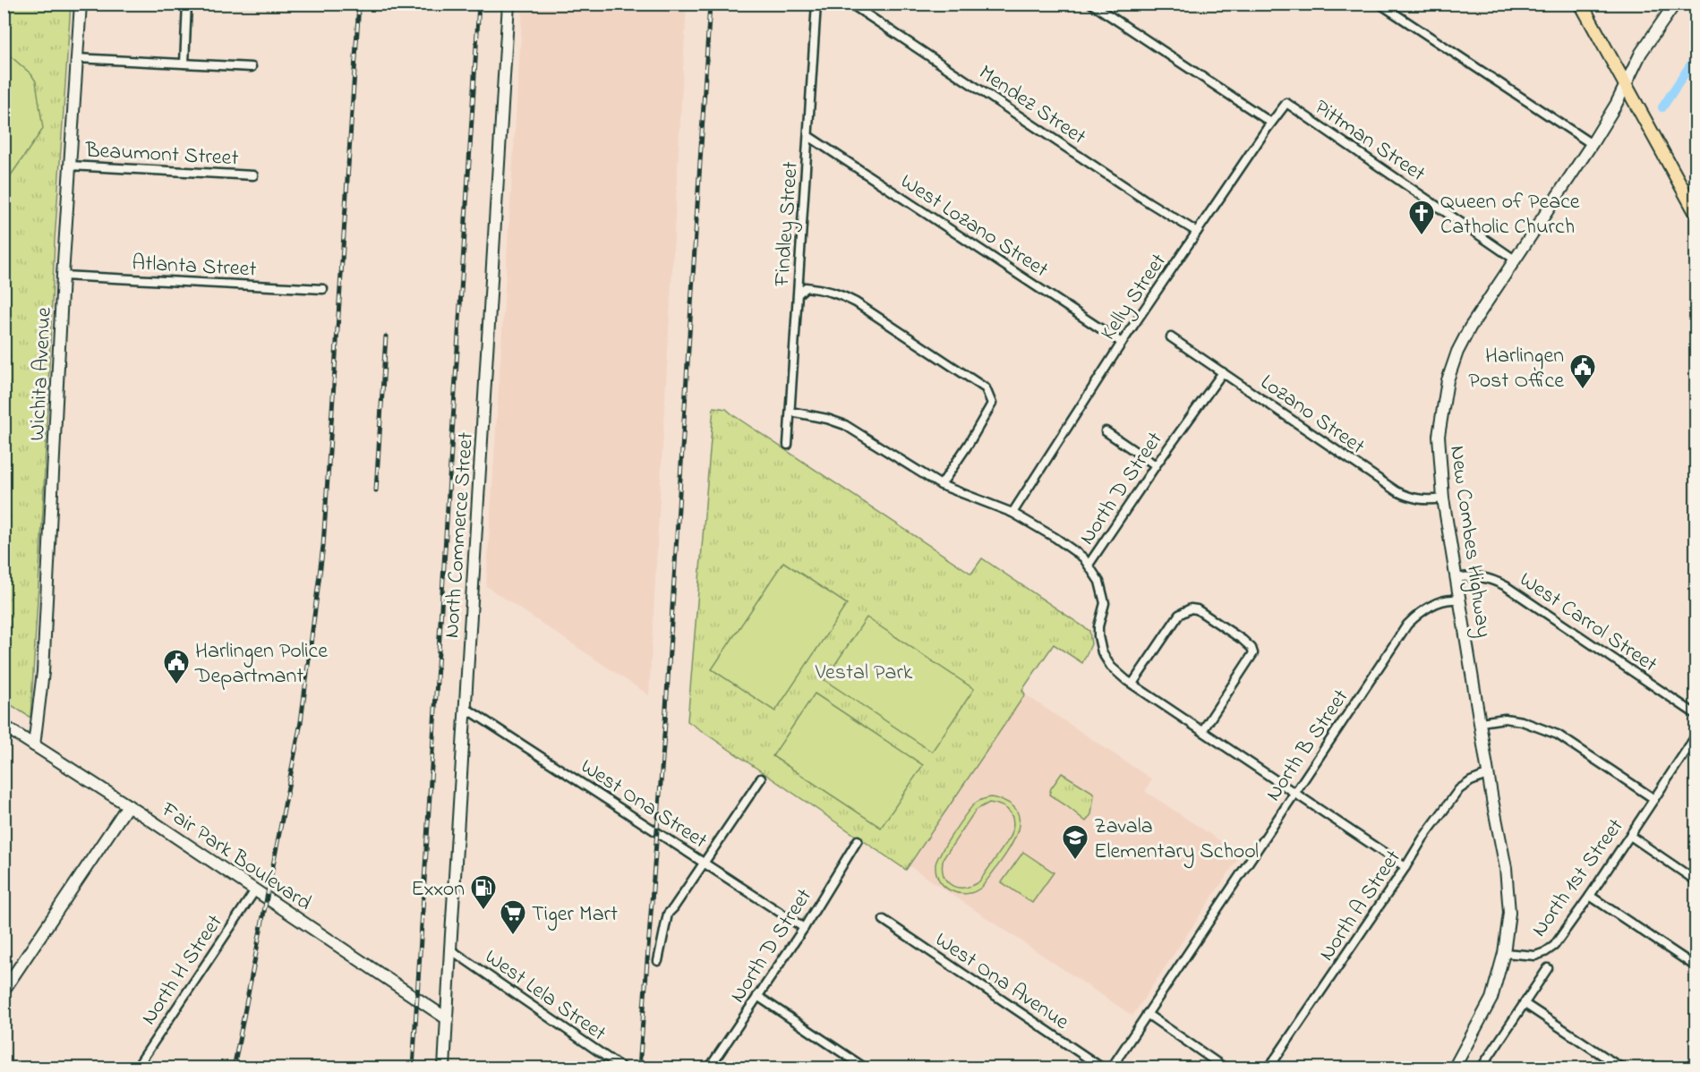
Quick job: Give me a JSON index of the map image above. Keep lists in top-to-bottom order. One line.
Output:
{"streets":{"street":["Mendez Street","Pittman Street","Beaumont Street","Findley Street","West Lozano Street","Atlanta Street","Kelly Street","Wichita Avenue","Lozano Street","North D Street","North Commerce Street","New Combes Highway","West Carrol Street","North B Street","West Ona Street","Fair Park Boulevard","North 1st Street","North A Street","North H Street","West Ona Avenue","West Lela Street"]},"crossings":[["Mendez Street","Kelly Street"],["Pittman Street","Kelly Street"],["Pittman Street","New Combes Highway"],["Beaumont Street","Wichita Avenue"],["Findley Street","West Lozano Street"],["West Lozano Street","Kelly Street"],["Atlanta Street","Wichita Avenue"],["Wichita Avenue","Fair Park Boulevard"],["Lozano Street","North D Street"],["Lozano Street","New Combes Highway"],["North D Street","North B Street"],["North D Street","West Ona Street"],["North D Street","North A Street"],["North Commerce Street","West Ona Street"],["North Commerce Street","Fair Park Boulevard"],["North Commerce Street","West Lela Street"],["New Combes Highway","West Carrol Street"],["New Combes Highway","North B Street"],["New Combes Highway","North 1st Street"],["New Combes Highway","North A Street"],["Fair Park Boulevard","North H Street"]],"parks":["Vestal Park"],"places":{"church":["Queen of Peace Catholic Church"],"public building":["Harlingen Post Office","Harlingen Police Departmant"],"school or university":["Zavala Elementary School"],"fuel station":["Exxon"],"supermarket":["Tiger Mart"]}}
